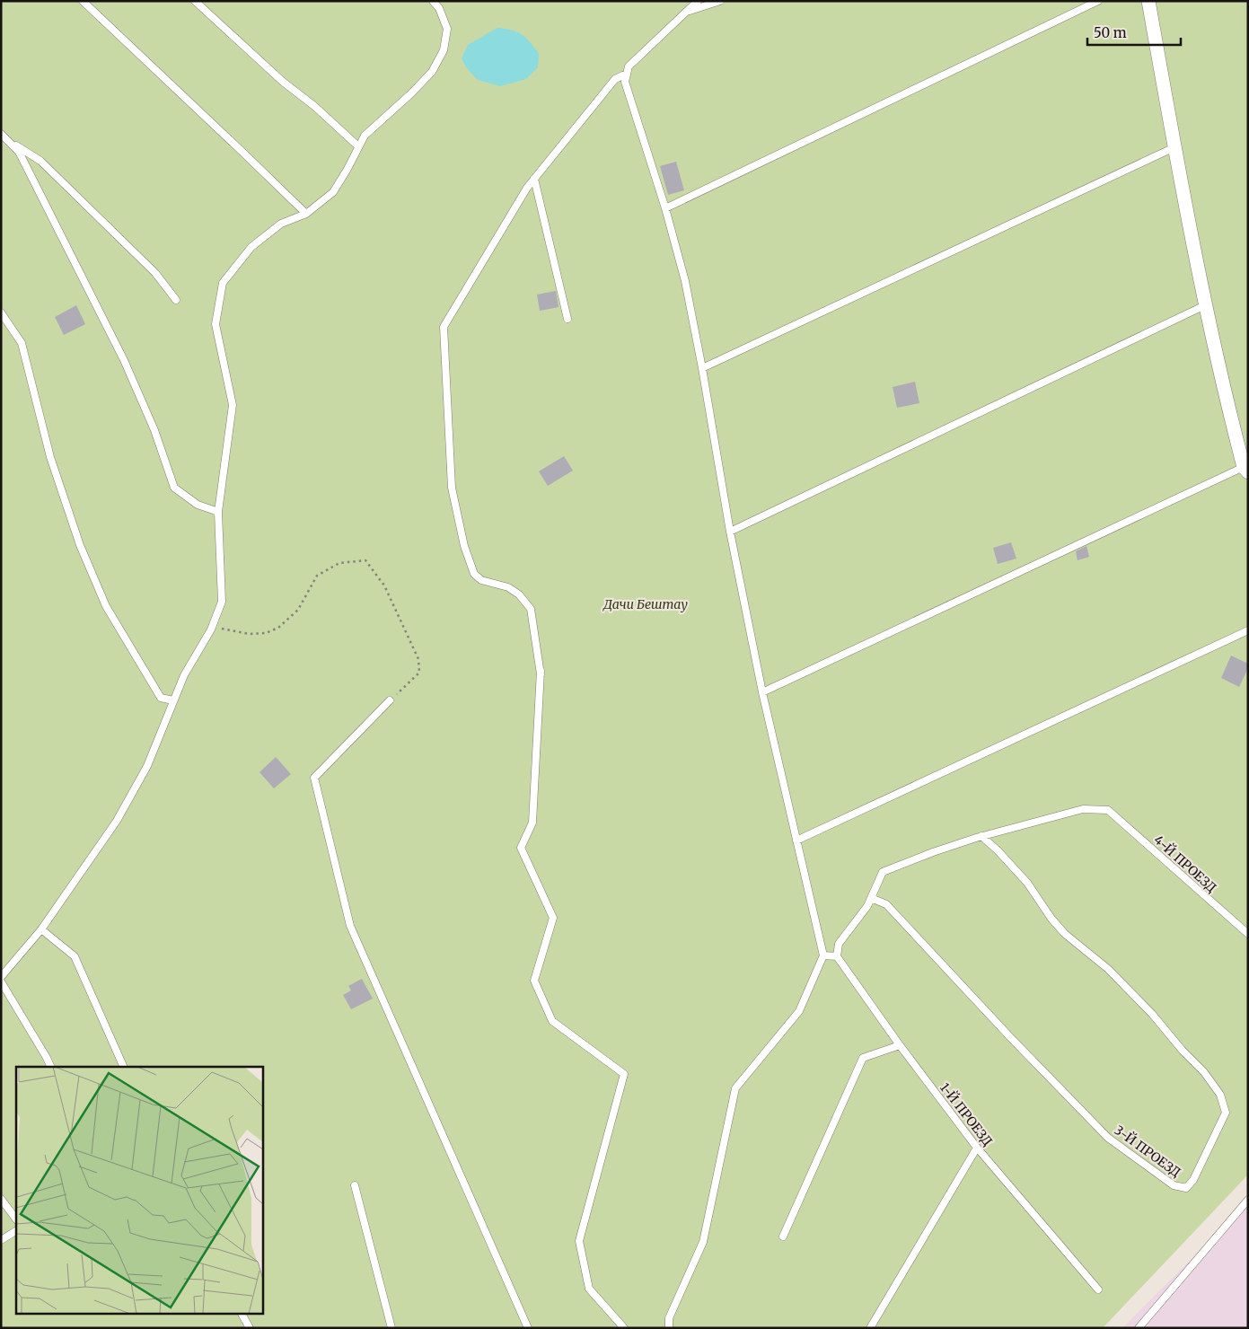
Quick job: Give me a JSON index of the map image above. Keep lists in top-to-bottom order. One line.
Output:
{"streets":{"lane":["4-Й ПРОЕЗД","1-Й ПРОЕЗД","3-Й ПРОЕЗД"]},"crossings":[["4-Й ПРОЕЗД","3-Й ПРОЕЗД"]],"parks":["Дачи Бештау"],"scale_bar":"50 m"}
